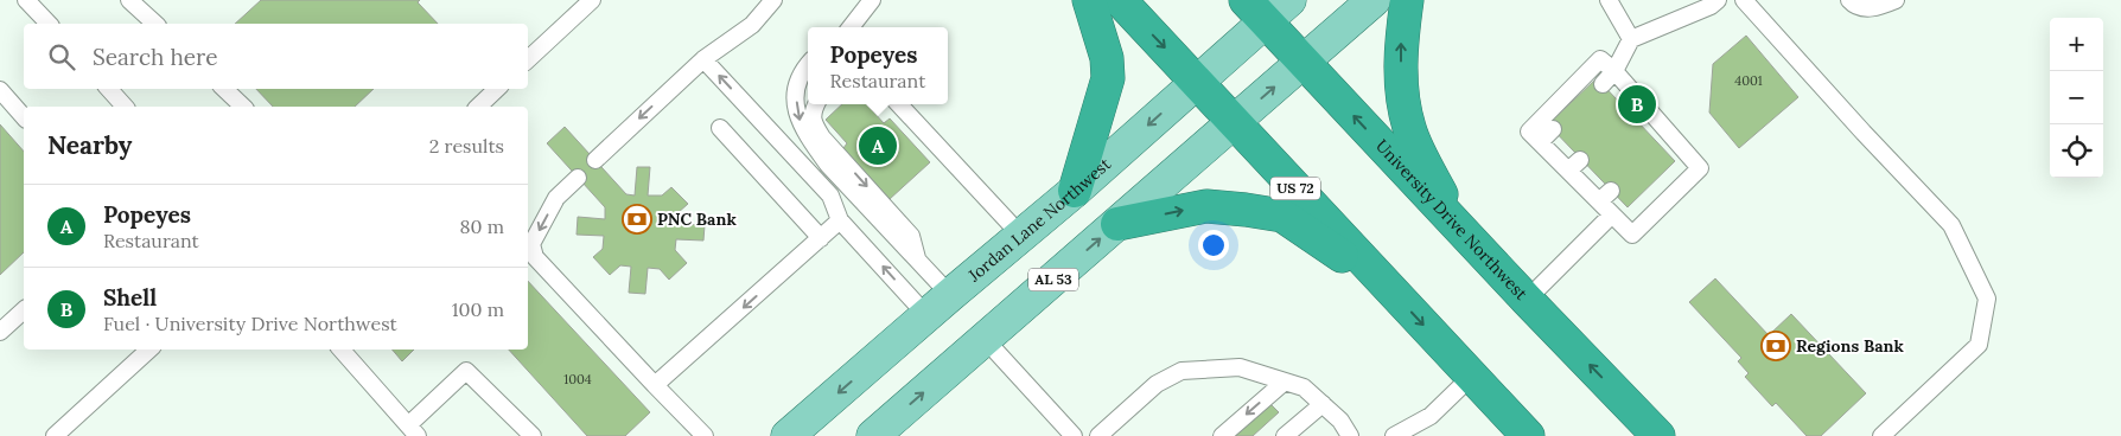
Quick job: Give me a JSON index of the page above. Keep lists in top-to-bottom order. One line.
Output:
{"streets":{"highway":["US 72","University Drive Northwest"],"main road":["Jordan Lane Northwest","AL 53"]},"crossings":[["US 72","Jordan Lane Northwest"],["US 72","AL 53"],["Jordan Lane Northwest","University Drive Northwest"],["University Drive Northwest","AL 53"]],"places":{"bank":["PNC Bank","Regions Bank"]},"house_numbers":["4001","1004"],"page":{"map_buttons":["+","−"],"search":"Search here","popup":["Popeyes","Restaurant"],"pins":["B","A"],"heading":["Nearby","2 results"],"list":[{"mark":"A","name":"Popeyes","note":"Restaurant","value":"80 m"},{"mark":"B","name":"Shell","note":"Fuel · University Drive Northwest","value":"100 m"}]}}
